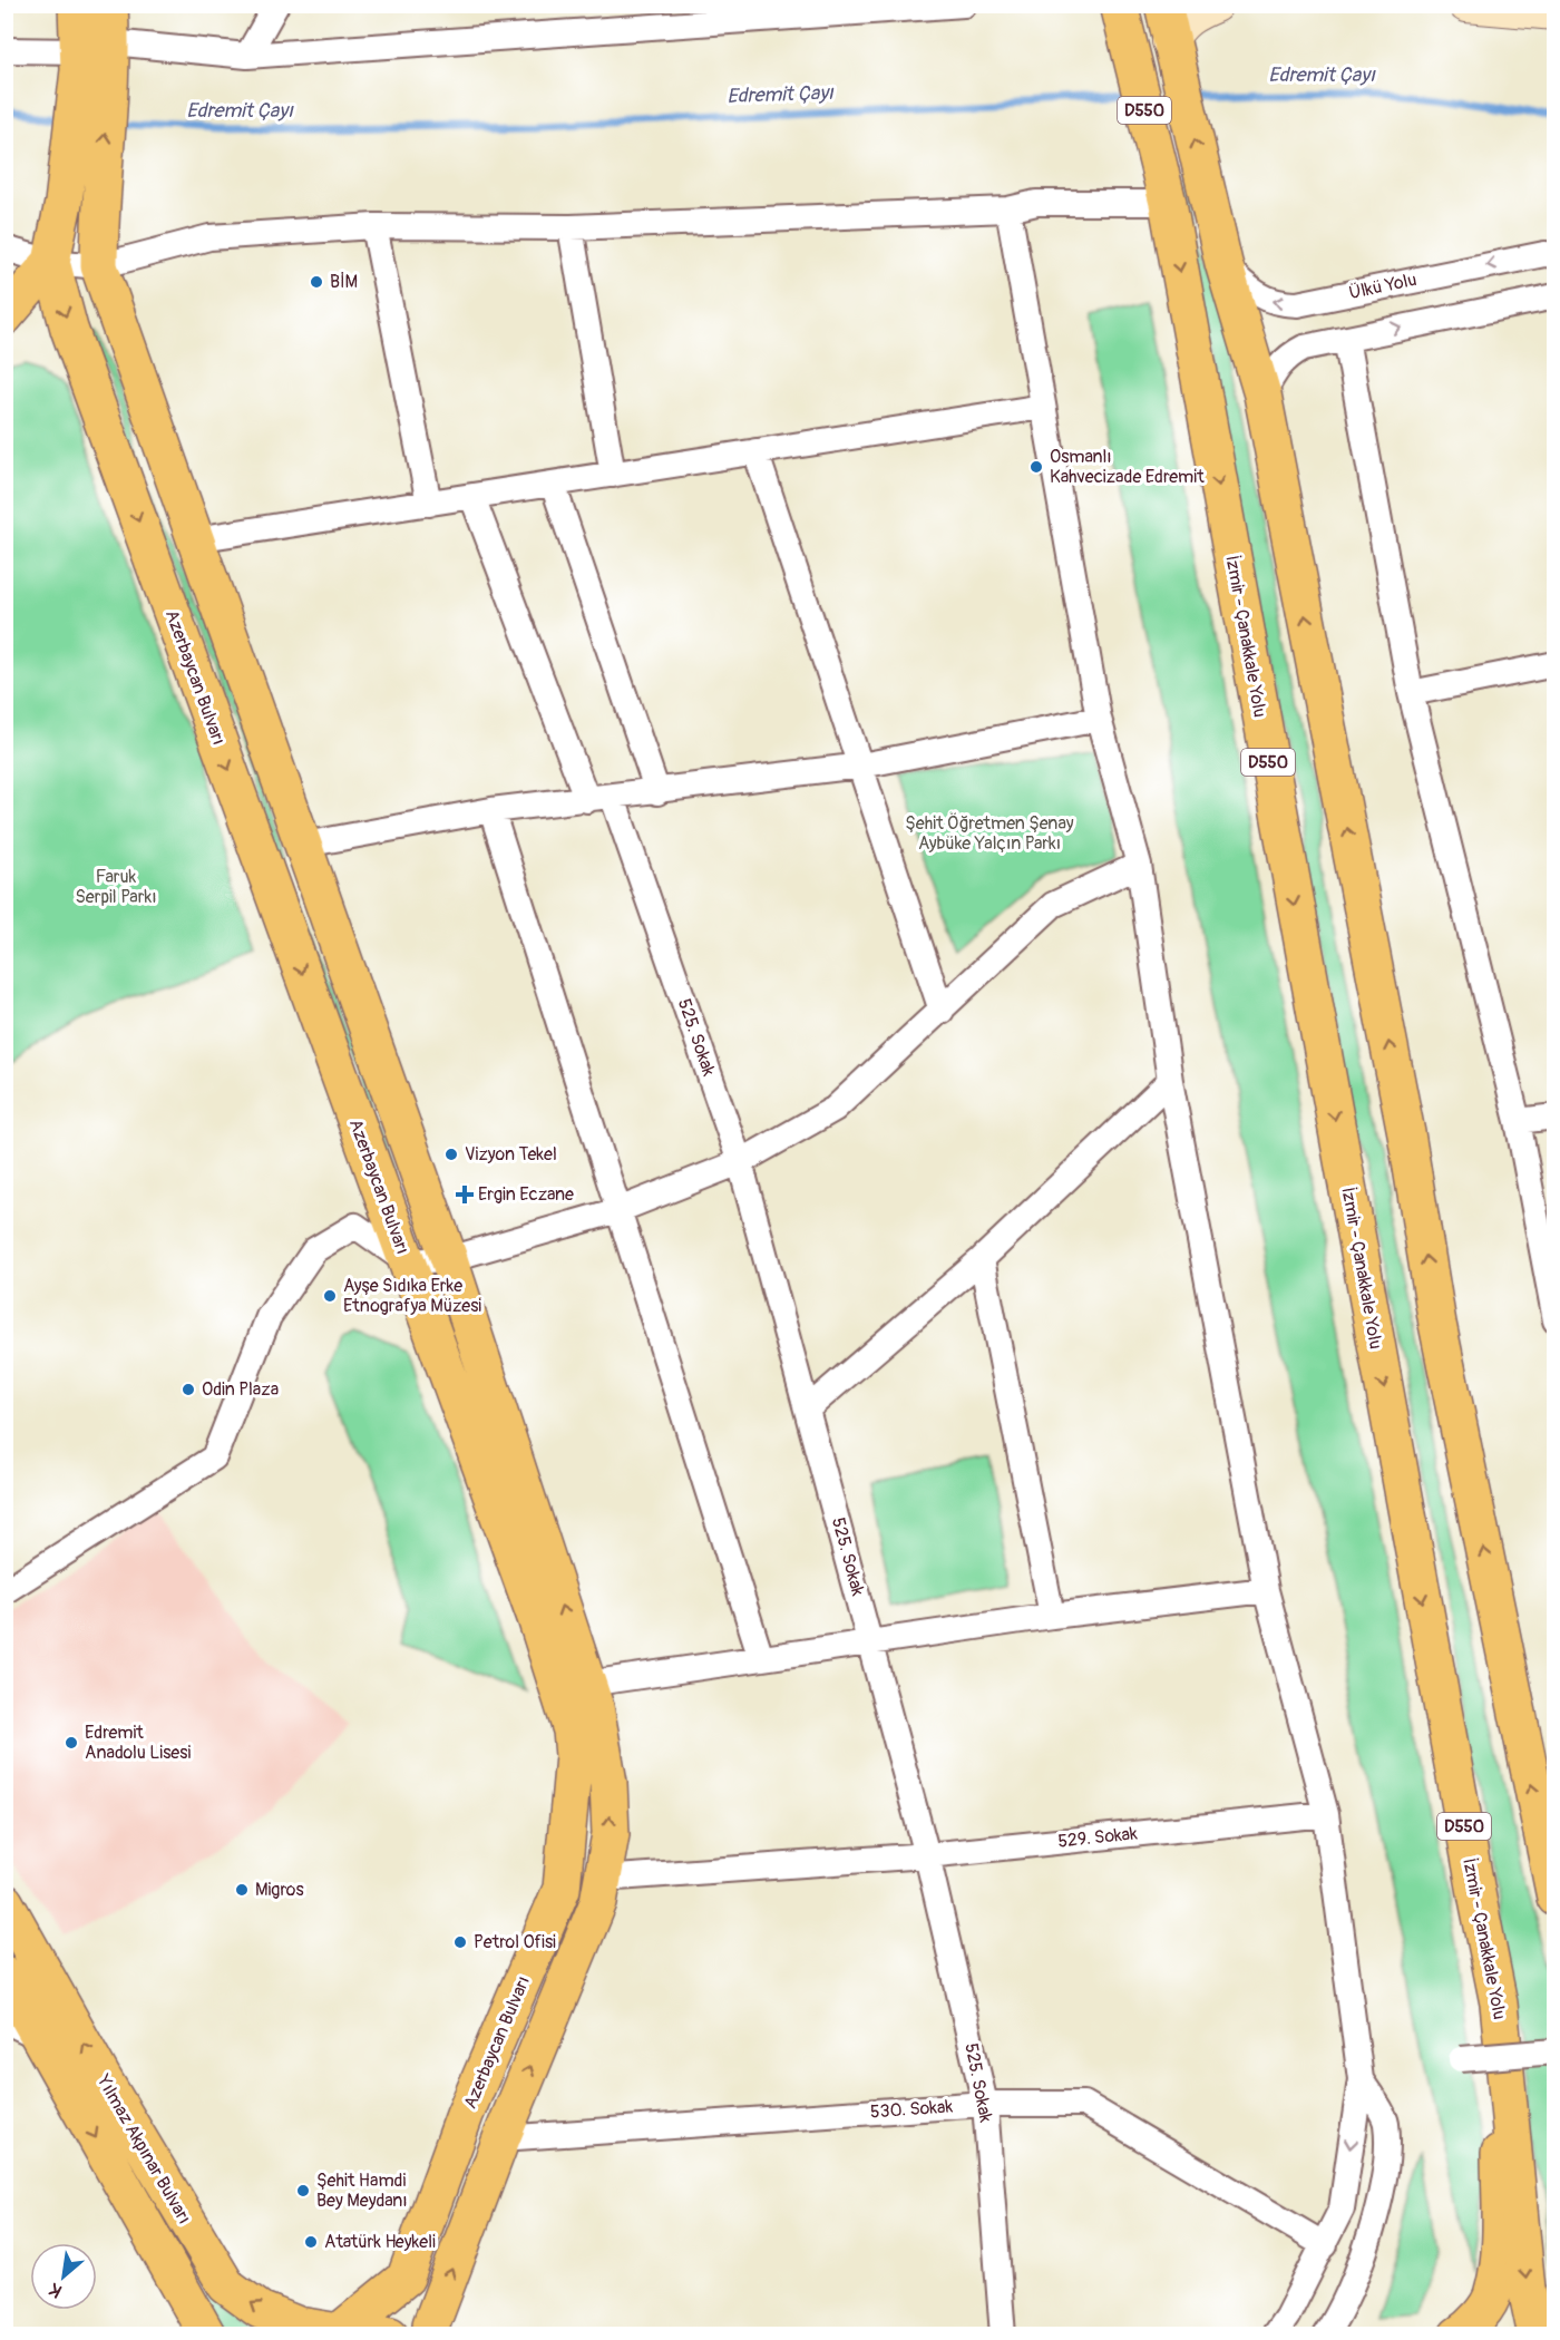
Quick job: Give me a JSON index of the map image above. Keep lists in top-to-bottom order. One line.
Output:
{"streets":{"main road":["D550","İzmir - Çanakkale Yolu","Azerbaycan Bulvarı","Yılmaz Akpınar Bulvarı"],"street":["Ülkü Yolu","525. Sokak","529. Sokak","530. Sokak"]},"crossings":[["Azerbaycan Bulvarı","Yılmaz Akpınar Bulvarı"],["525. Sokak","529. Sokak"],["525. Sokak","530. Sokak"]],"water":["Edremit Çayı"],"parks":["Şehit Öğretmen Şenay Aybüke Yalçın Parkı","Faruk Serpil Parkı"],"places":{"other":["BİM","Osmanlı Kahvecizade Edremit","Vizyon Tekel","Ayşe Sıdıka Erke Etnografya Müzesi","Odin Plaza","Edremit Anadolu Lisesi","Migros","Petrol Ofisi","Şehit Hamdi Bey Meydanı","Atatürk Heykeli"],"health":["Ergin Eczane"]},"north":"bottom left"}
